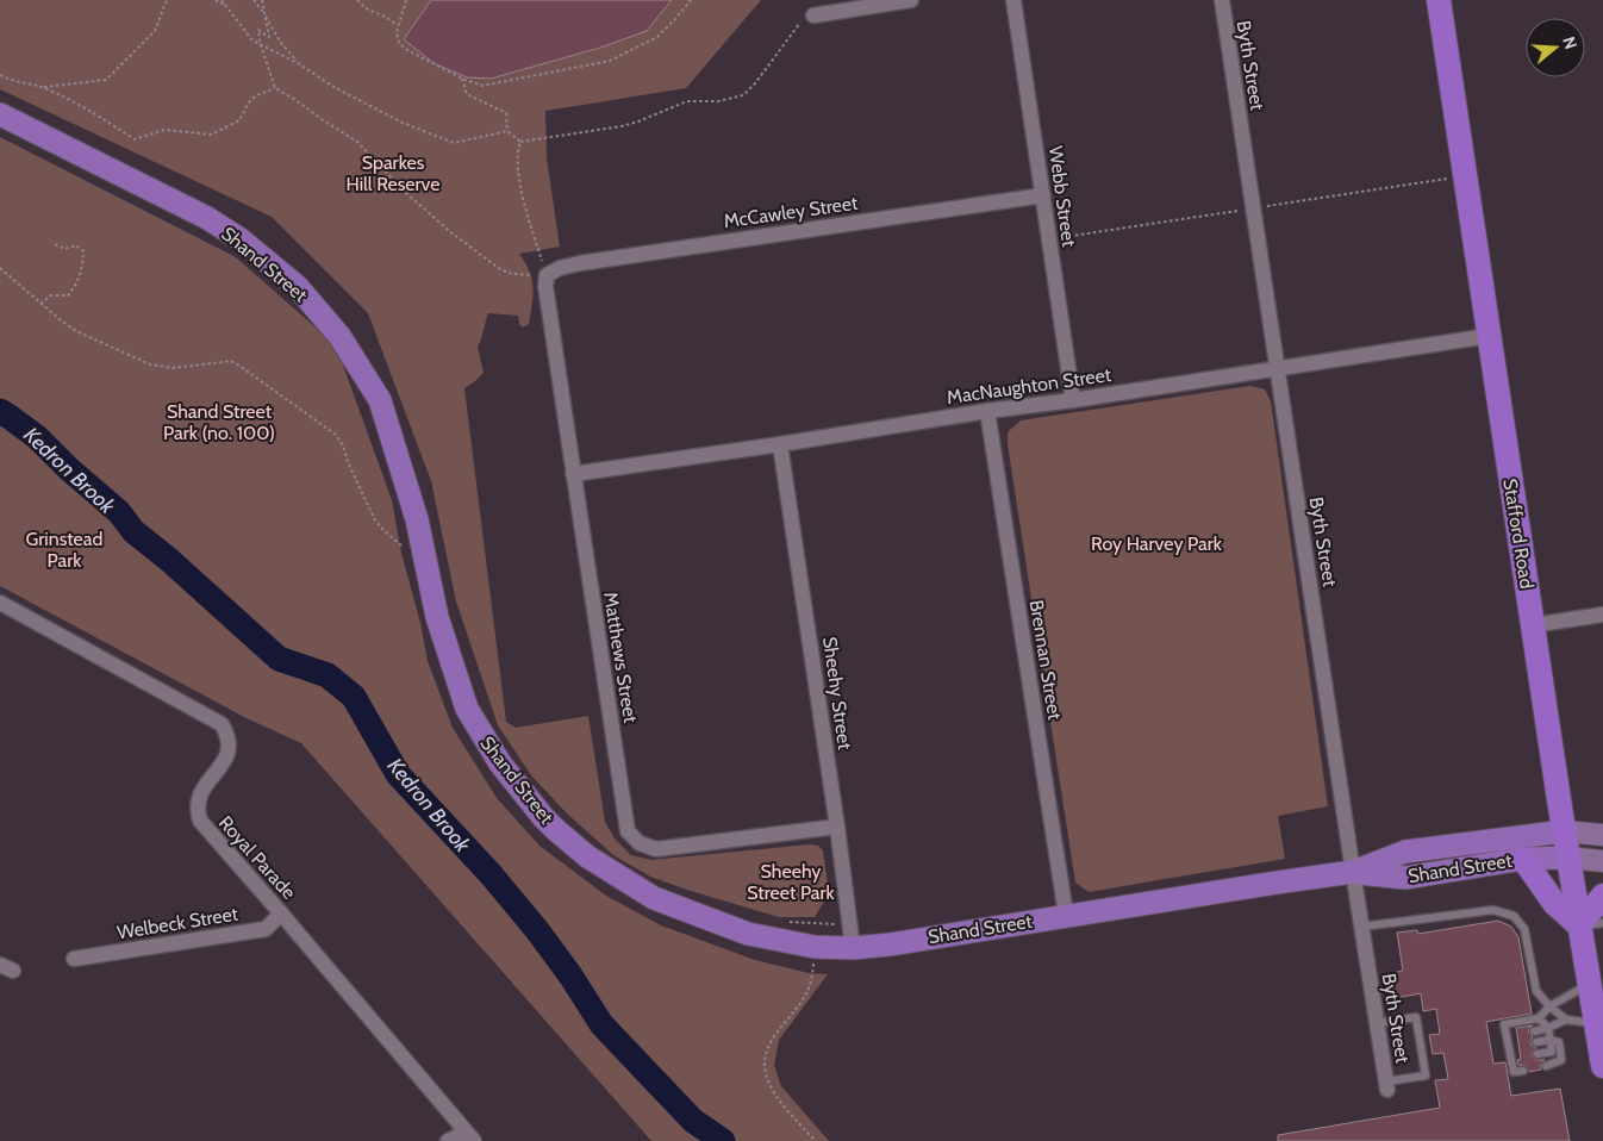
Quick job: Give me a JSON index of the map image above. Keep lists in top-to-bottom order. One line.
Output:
{"streets":{"highway":["Stafford Road"],"main road":["Shand Street"],"street":["Byth Street","Webb Street","McCawley Street","MacNaughton Street","Matthews Street","Brennan Street","Sheehy Street","Royal Parade","Welbeck Street"]},"crossings":[["Byth Street","Shand Street"],["Byth Street","MacNaughton Street"],["Webb Street","McCawley Street"],["Webb Street","MacNaughton Street"],["McCawley Street","Matthews Street"],["Shand Street","Stafford Road"],["Shand Street","Brennan Street"],["Shand Street","Sheehy Street"],["MacNaughton Street","Stafford Road"],["MacNaughton Street","Matthews Street"],["MacNaughton Street","Brennan Street"],["MacNaughton Street","Sheehy Street"],["Matthews Street","Sheehy Street"],["Royal Parade","Welbeck Street"]],"water":["Kedron Brook"],"parks":["Sparkes Hill Reserve","Shand Street Park (no. 100)","Grinstead Park","Roy Harvey Park","Sheehy Street Park"],"north":"right"}
